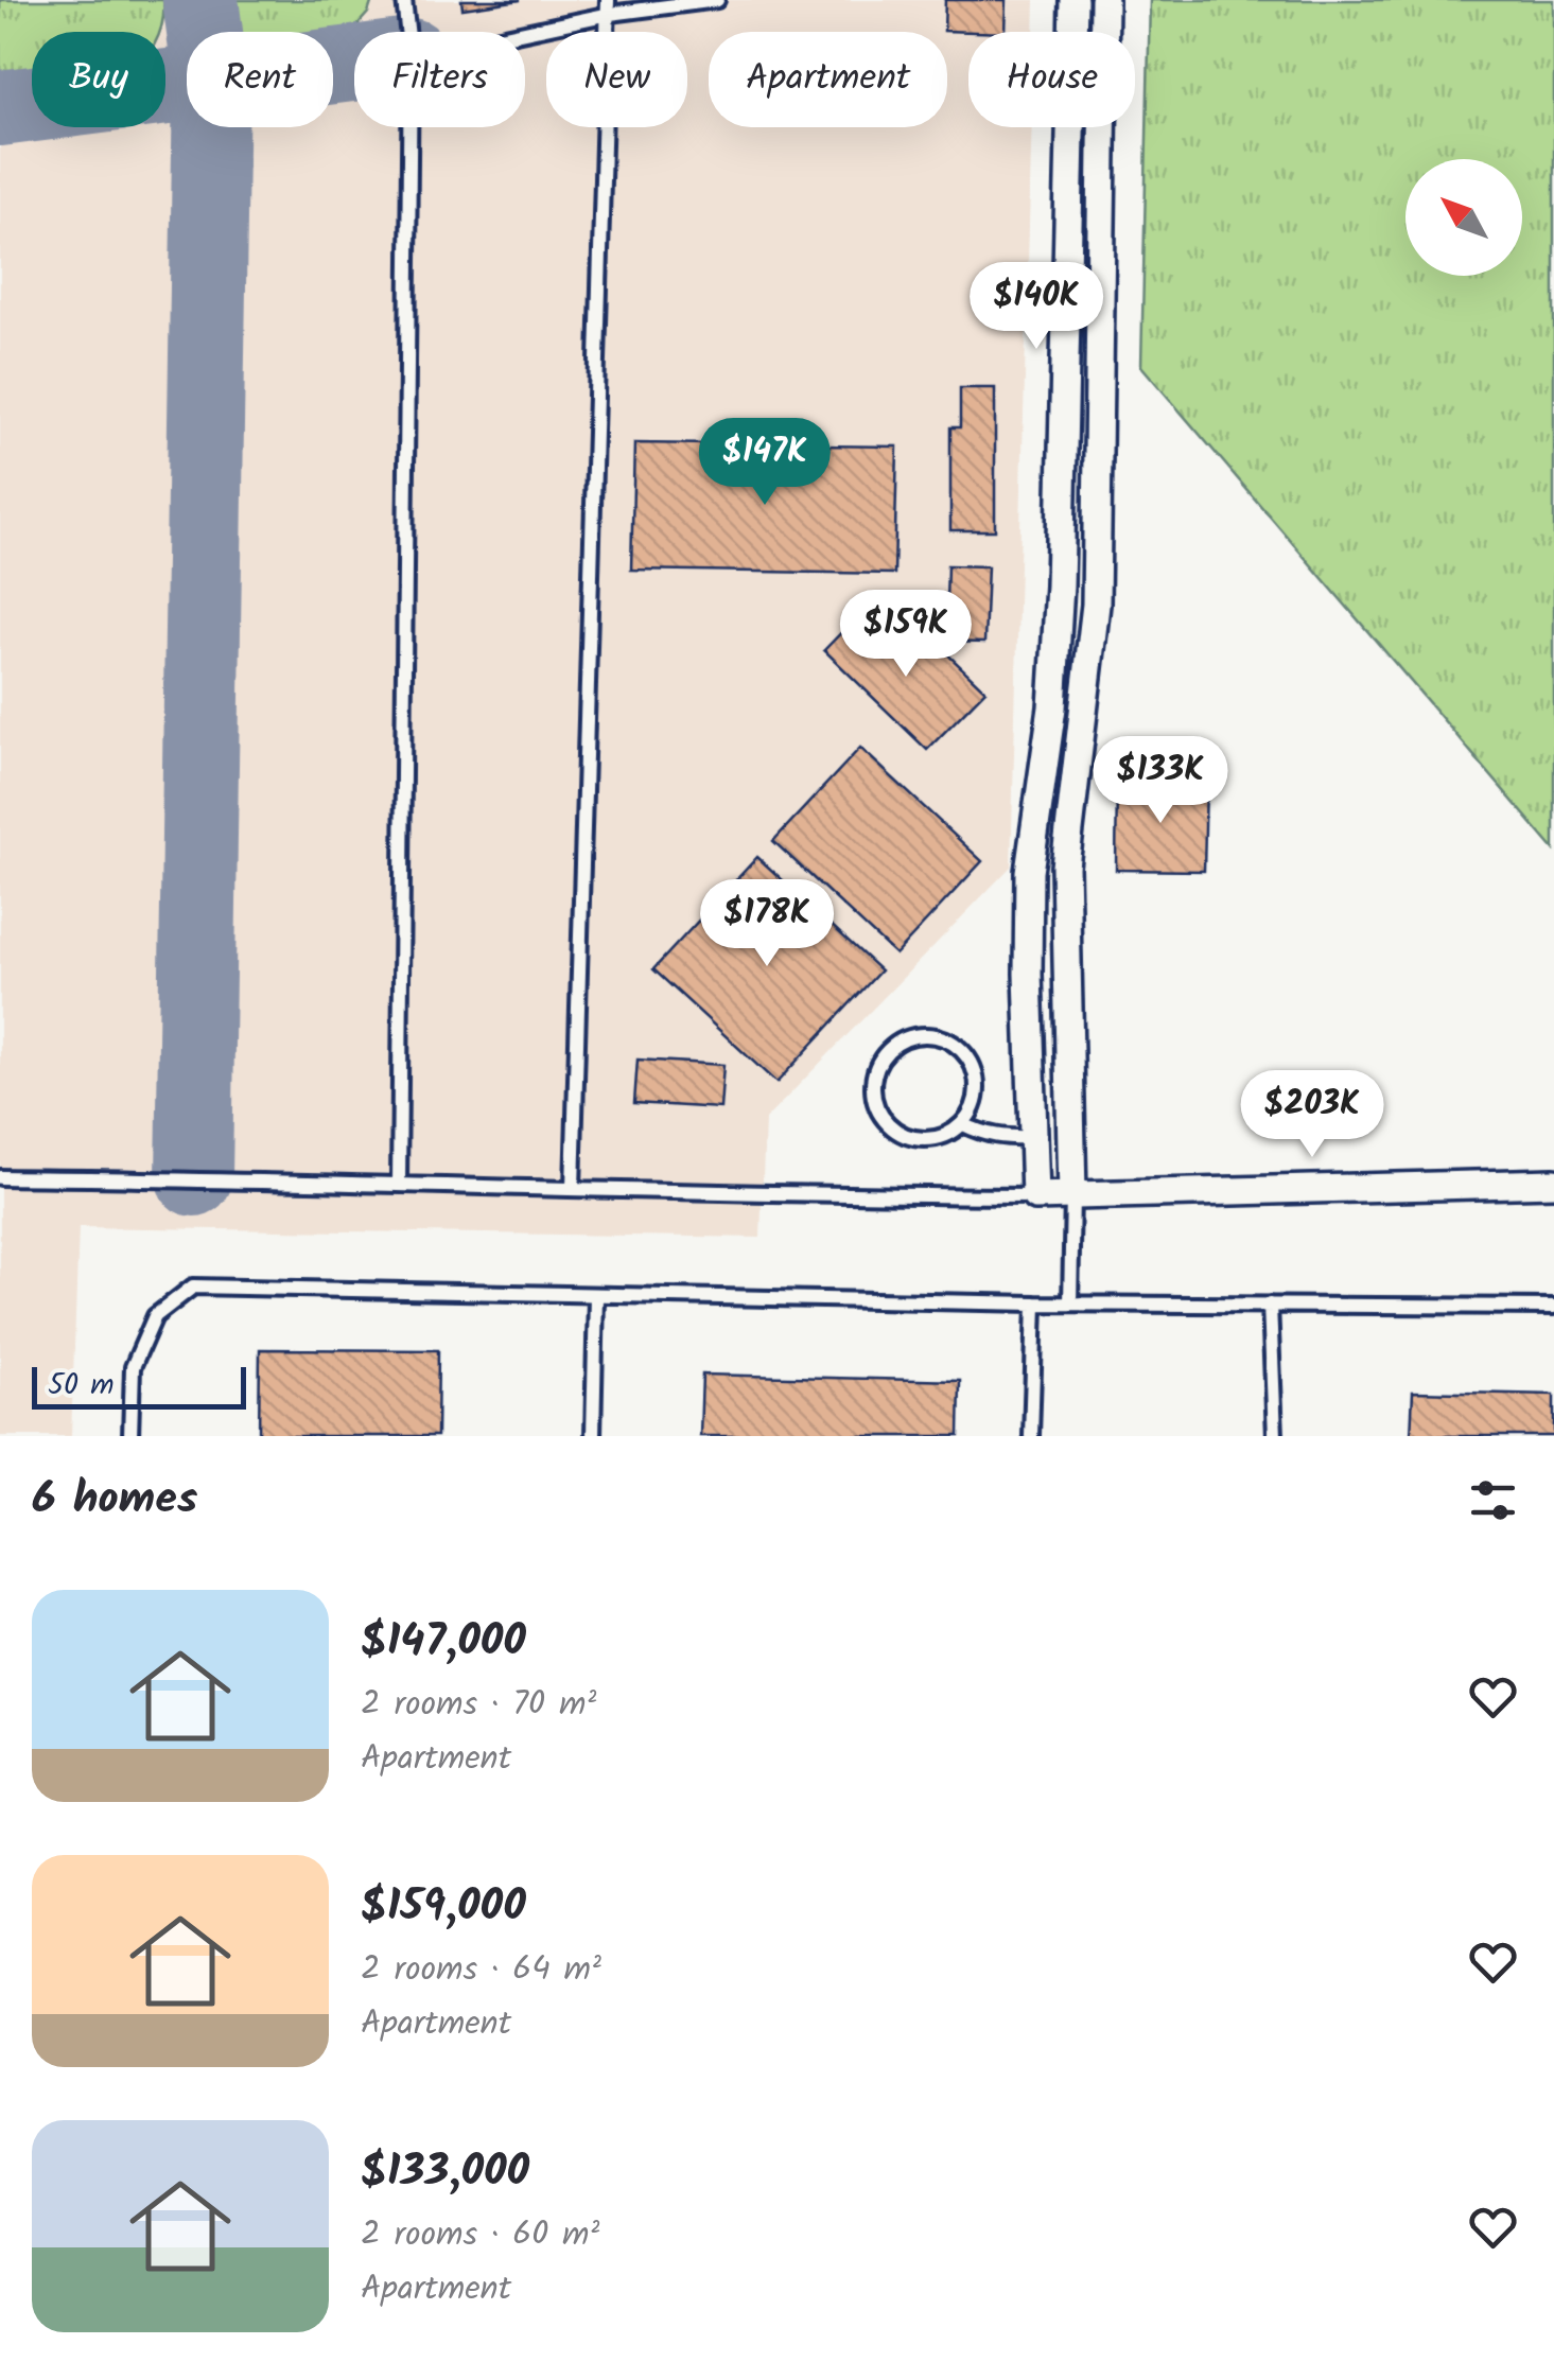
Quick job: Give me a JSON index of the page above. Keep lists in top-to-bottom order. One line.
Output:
{"scale_bar":"50 m","north":"top left","page":{"chip":["Buy","Rent","Filters","New","Apartment","House"],"price":["$140K","$147K","$159K","$133K","$178K","$203K"],"scale":"50 m","heading":"6 homes","list":[{"name":"$147,000","note":"2 rooms · 70 m² · Apartment"},{"name":"$159,000","note":"2 rooms · 64 m² · Apartment"},{"name":"$133,000","note":"2 rooms · 60 m² · Apartment"}]}}
